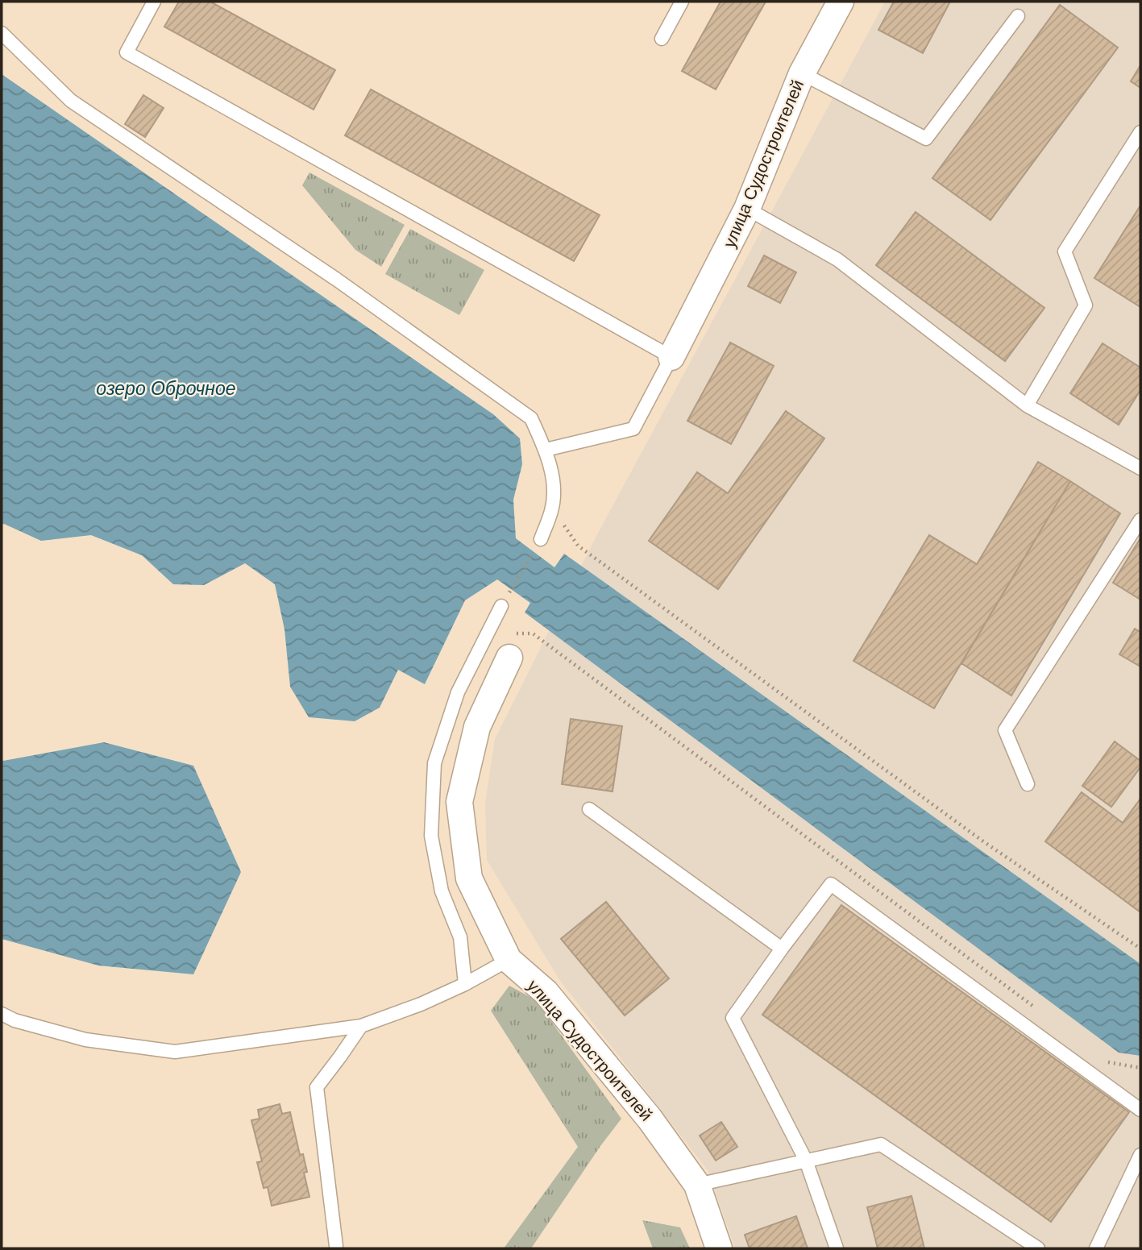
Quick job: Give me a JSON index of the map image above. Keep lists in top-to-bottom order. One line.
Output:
{"streets":{"street":["улица Судостроителей"]},"water":["озеро Оброчное"]}
